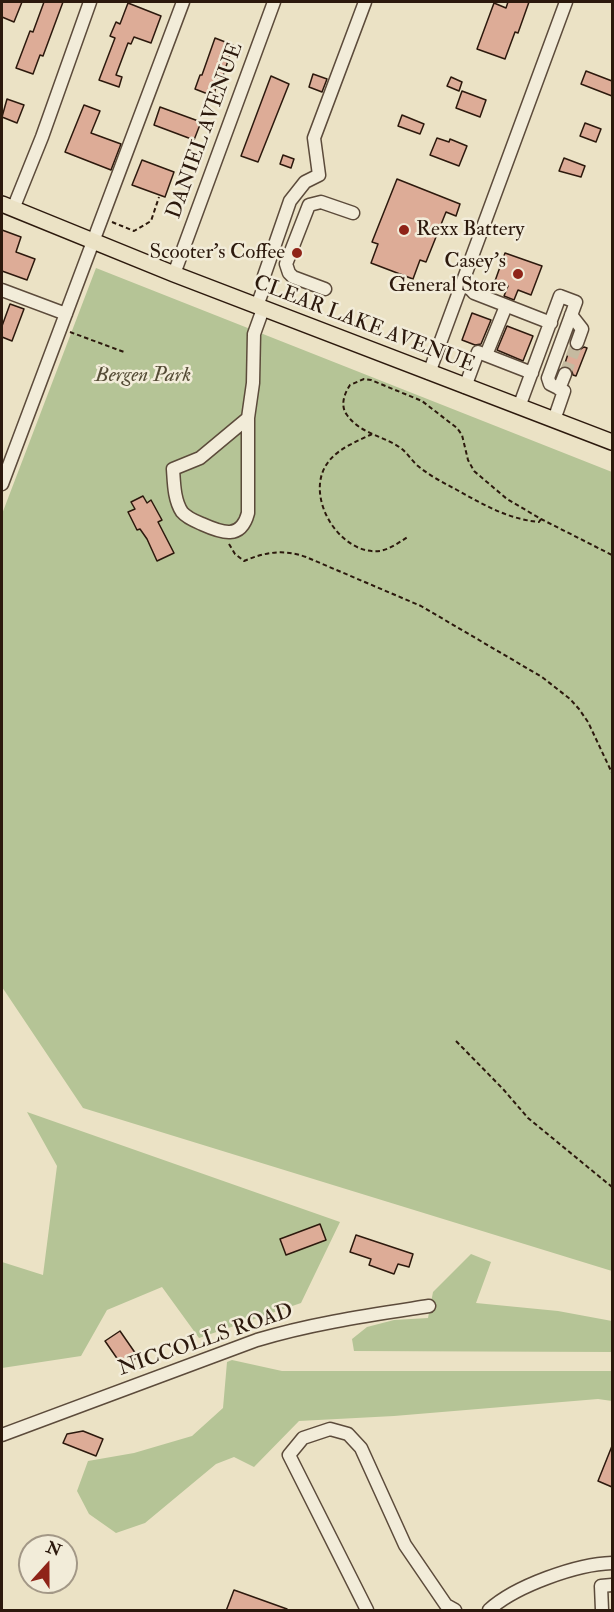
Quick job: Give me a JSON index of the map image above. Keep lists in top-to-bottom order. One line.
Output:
{"streets":{"main road":["CLEAR LAKE AVENUE"],"street":["DANIEL AVENUE","NICCOLLS ROAD"]},"crossings":[["DANIEL AVENUE","CLEAR LAKE AVENUE"]],"parks":["Bergen Park"],"places":["Rexx Battery","Scooter's Coffee","Casey's General Store"],"north":"top"}
